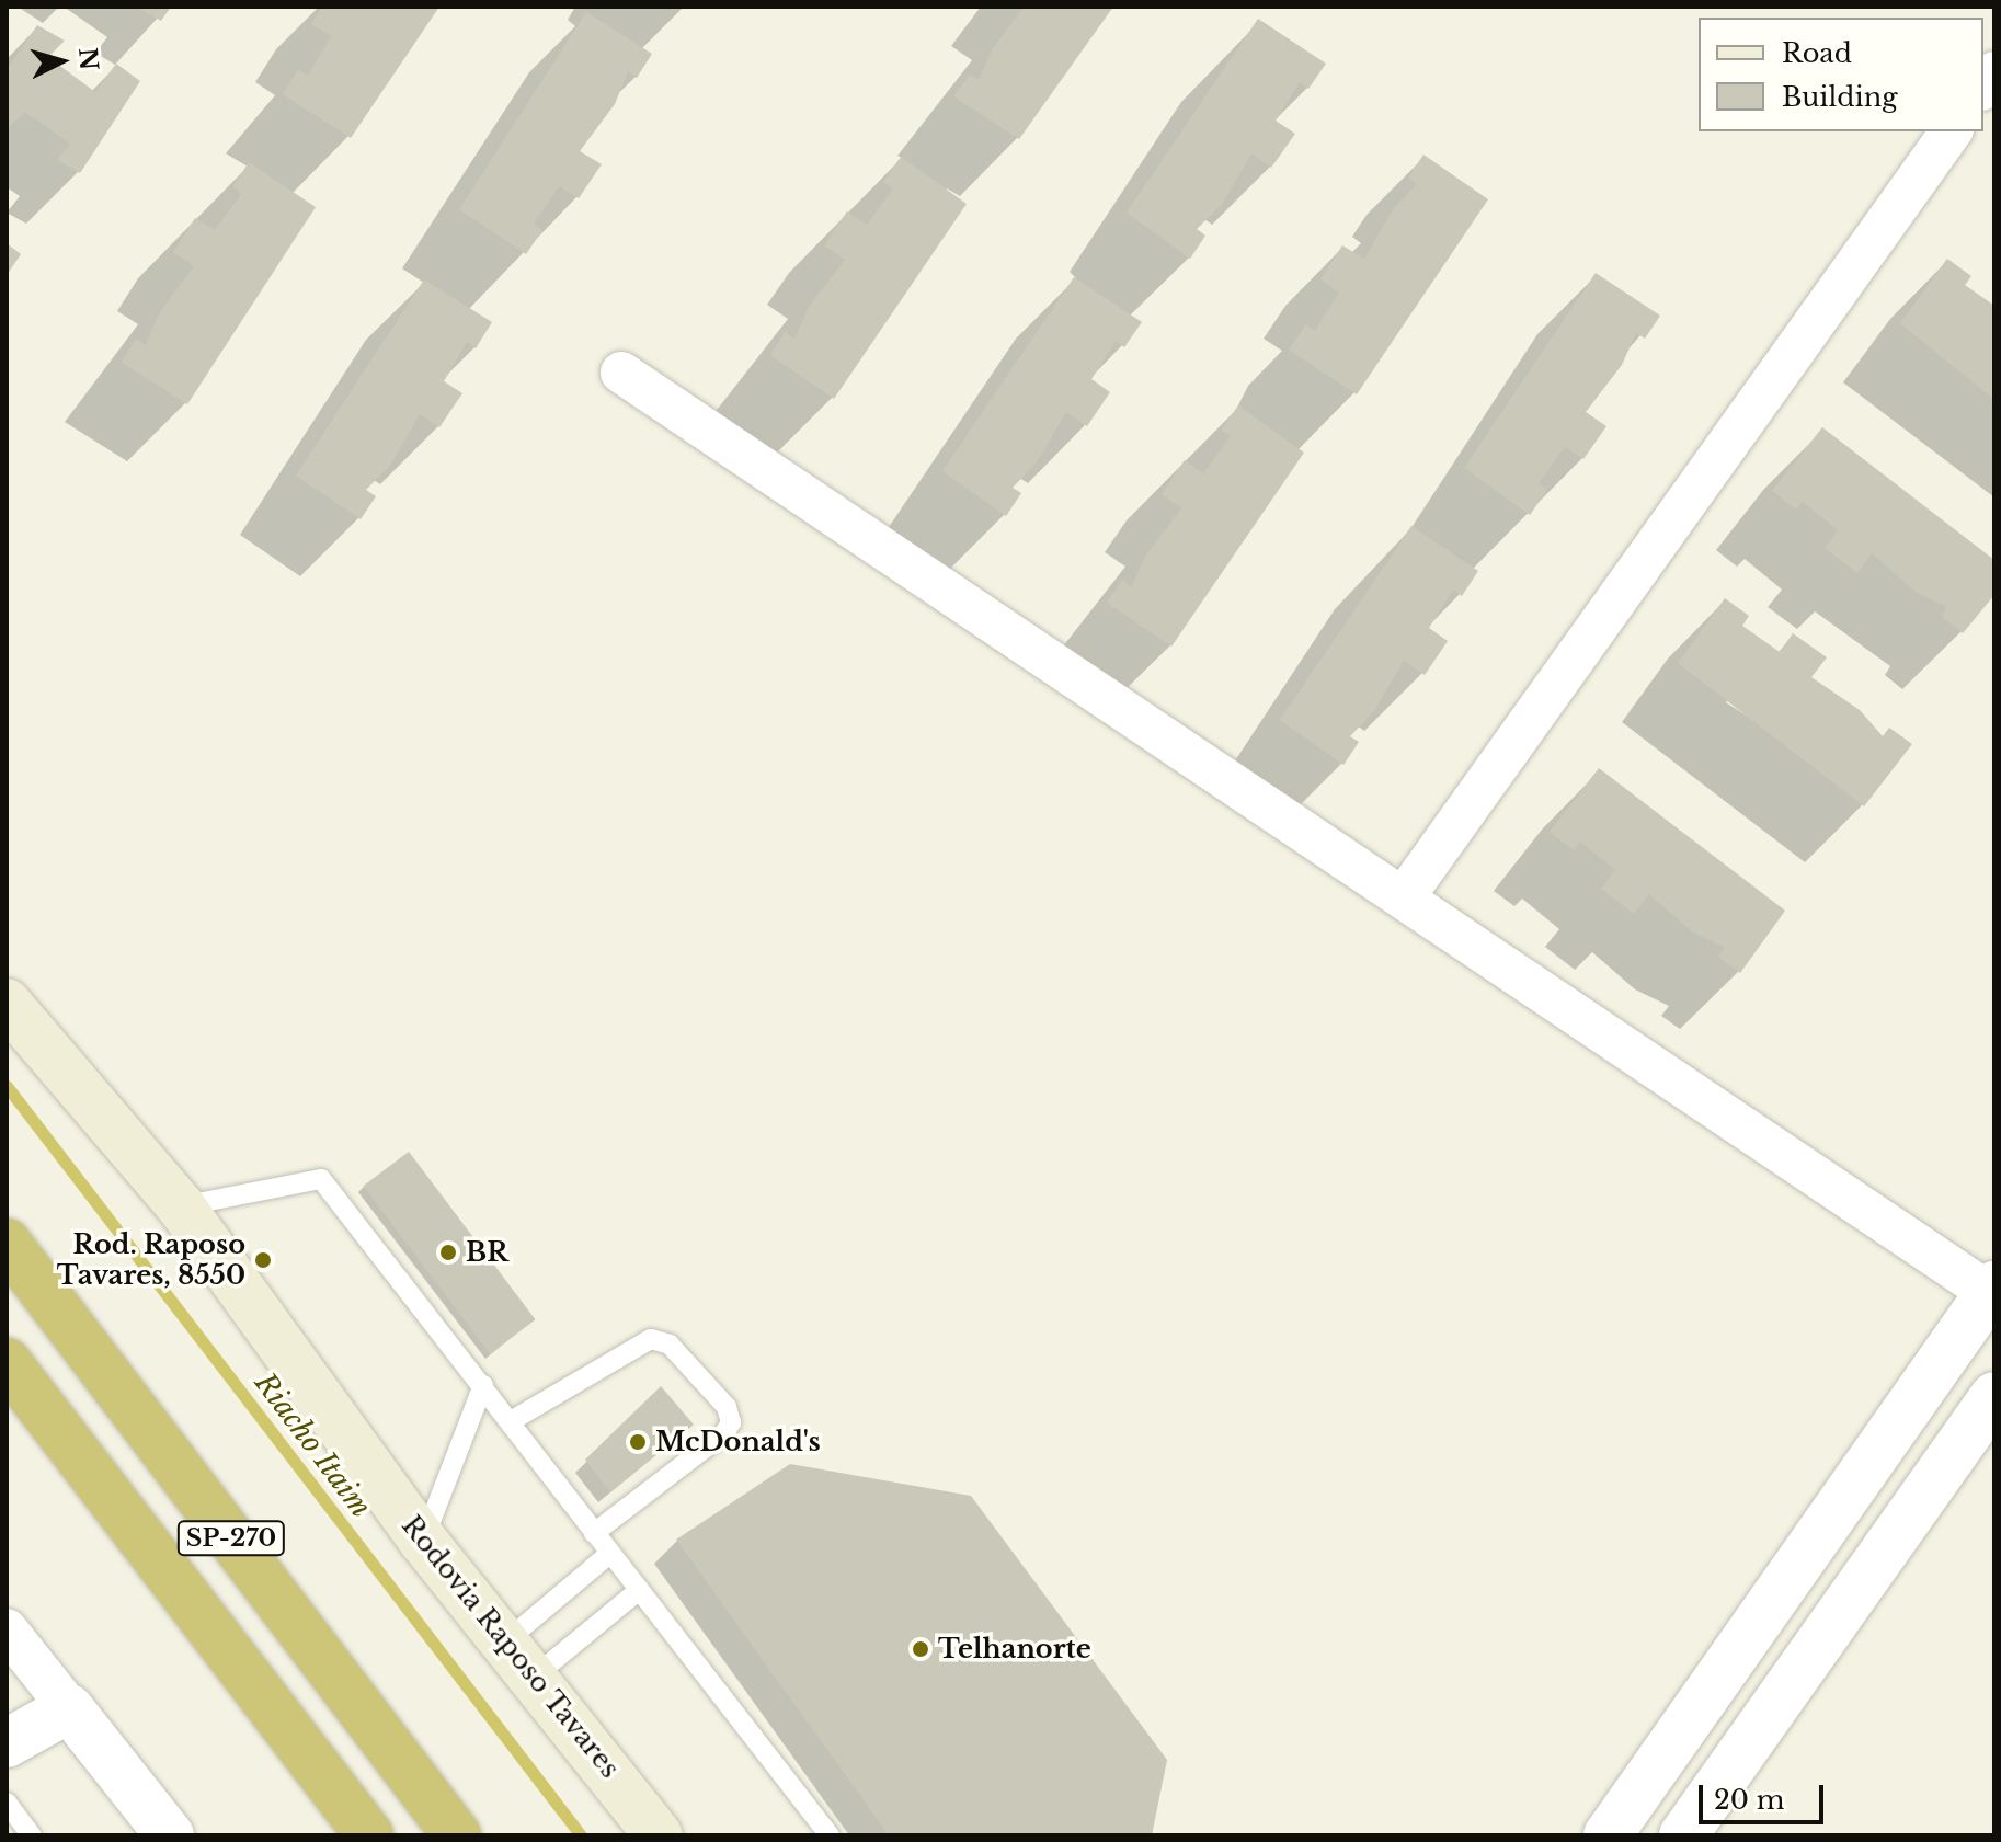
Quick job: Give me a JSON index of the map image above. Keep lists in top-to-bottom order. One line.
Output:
{"streets":{"highway":["SP-270"],"main road":["Rodovia Raposo Tavares"]},"water":["Riacho Itaim"],"places":["BR","Rod. Raposo Tavares, 8550","McDonald's","Telhanorte"],"legend":["Road","Building"],"scale_bar":"20 m","north":"right"}
